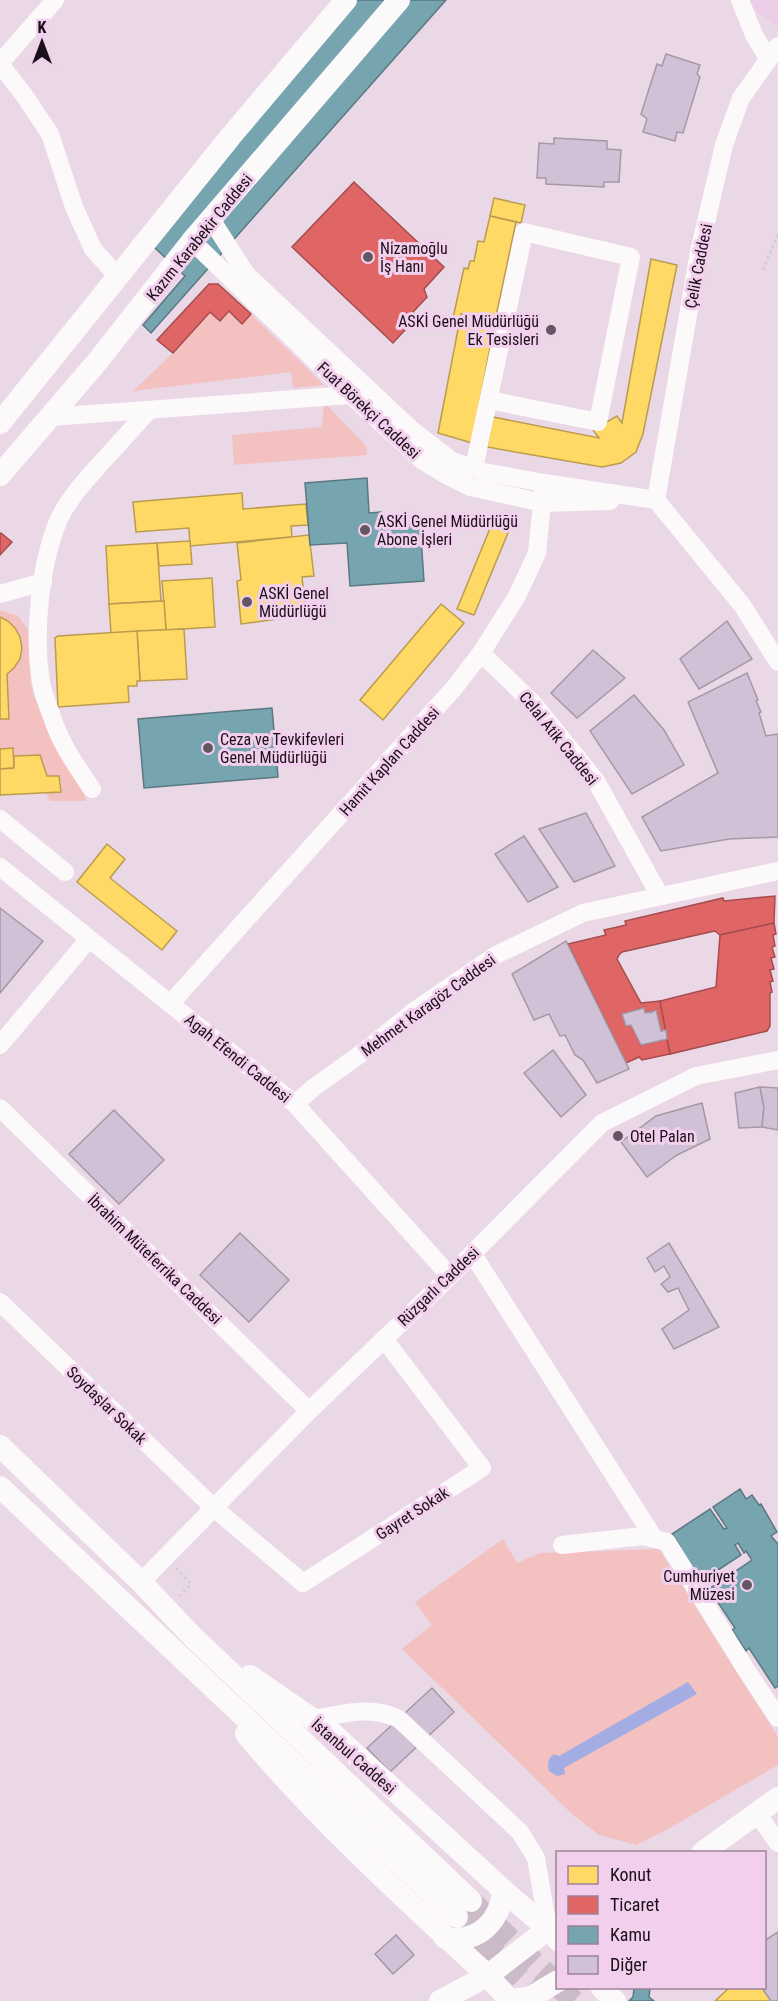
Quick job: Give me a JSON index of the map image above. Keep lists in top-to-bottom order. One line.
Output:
{"streets":{"main road":["Kazım Karabekir Caddesi","İstanbul Caddesi"],"street":["Çelik Caddesi","Fuat Börekçi Caddesi","Celal Atik Caddesi","Hamit Kaplan Caddesi","Mehmet Karagöz Caddesi","Agah Efendi Caddesi","İbrahim Müteferrika Caddesi","Rüzgarlı Caddesi","Soydaşlar Sokak","Gayret Sokak"]},"crossings":[["Kazım Karabekir Caddesi","Fuat Börekçi Caddesi"],["Çelik Caddesi","Fuat Börekçi Caddesi"],["Fuat Börekçi Caddesi","Hamit Kaplan Caddesi"],["Celal Atik Caddesi","Hamit Kaplan Caddesi"],["Celal Atik Caddesi","Mehmet Karagöz Caddesi"],["Hamit Kaplan Caddesi","Agah Efendi Caddesi"],["Mehmet Karagöz Caddesi","Agah Efendi Caddesi"],["Agah Efendi Caddesi","Rüzgarlı Caddesi"],["İbrahim Müteferrika Caddesi","Rüzgarlı Caddesi"],["Rüzgarlı Caddesi","Soydaşlar Sokak"],["Rüzgarlı Caddesi","Gayret Sokak"],["Rüzgarlı Caddesi","İstanbul Caddesi"],["Soydaşlar Sokak","Gayret Sokak"]],"places":["Nizamoğlu İş Hanı","ASKİ Genel Müdürlüğü Ek Tesisleri","ASKİ Genel Müdürlüğü Abone İşleri","ASKİ Genel Müdürlüğü","Ceza ve Tevkifevleri Genel Müdürlüğü","Otel Palan","Cumhuriyet Müzesi"],"legend":["Konut","Ticaret","Kamu","Diğer"],"north":"top"}
